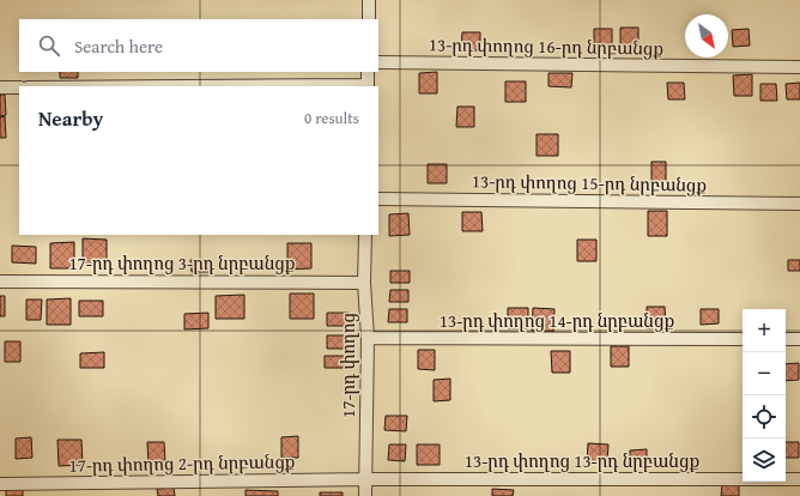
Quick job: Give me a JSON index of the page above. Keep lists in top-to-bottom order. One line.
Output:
{"streets":{"street":["13-րդ փողոց 16-րդ նրբանցք","13-րդ փողոց 15-րդ նրբանցք","17-րդ փողոց 3-րդ նրբանցք","13-րդ փողոց 14-րդ նրբանցք","17-րդ փողոց","13-րդ փողոց 13-րդ նրբանցք","17-րդ փողոց 2-րդ նրբանցք"]},"crossings":[["17-րդ փողոց 3-րդ նրբանցք","17-րդ փողոց"],["13-րդ փողոց 14-րդ նրբանցք","17-րդ փողոց"],["17-րդ փողոց","13-րդ փողոց 13-րդ նրբանցք"],["17-րդ փողոց","17-րդ փողոց 2-րդ նրբանցք"],["13-րդ փողոց 13-րդ նրբանցք","17-րդ փողոց 2-րդ նրբանցք"]],"north":"bottom right","page":{"search":"Search here","heading":["Nearby","0 results"],"map_buttons":["+","−"]}}
